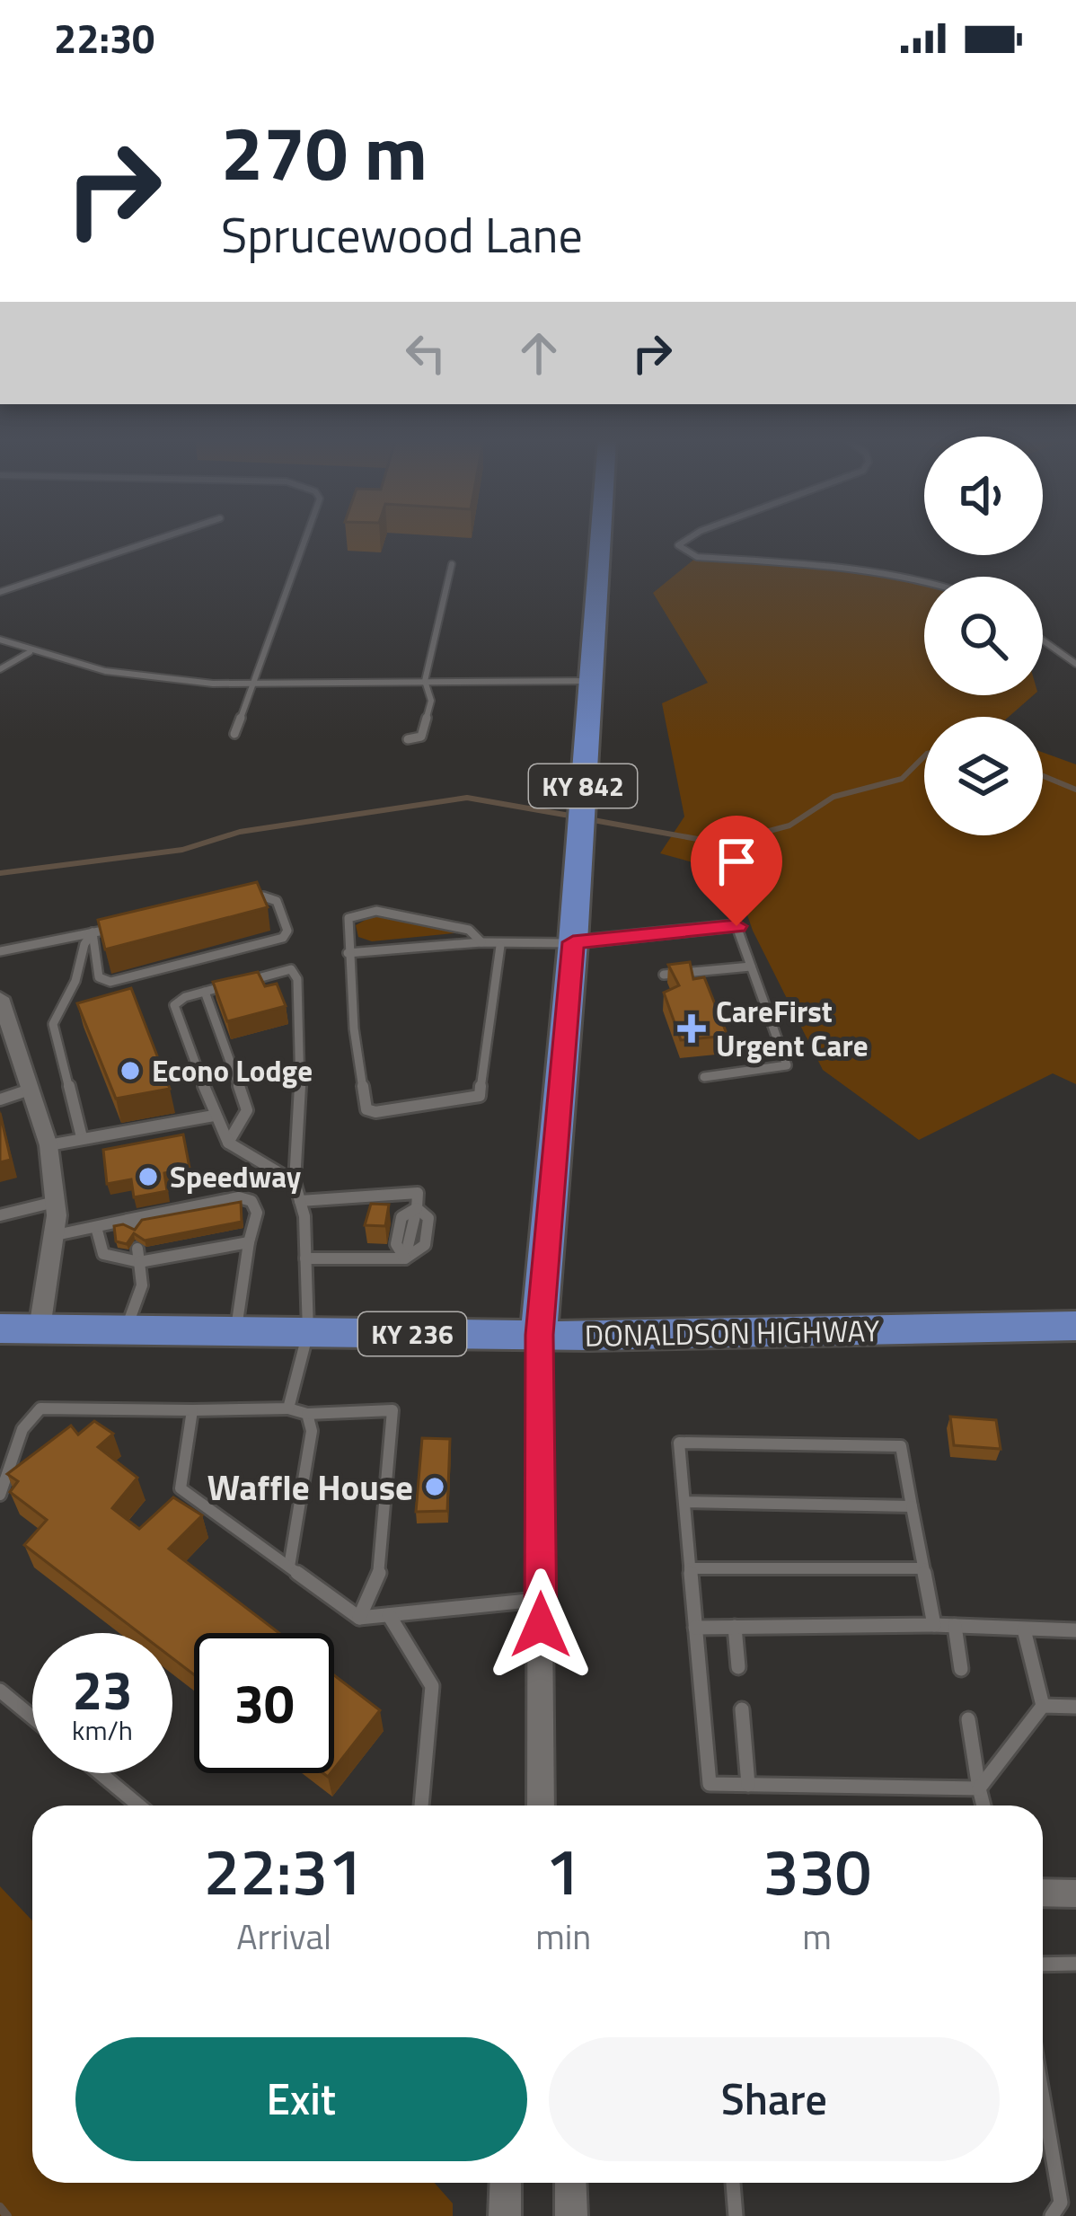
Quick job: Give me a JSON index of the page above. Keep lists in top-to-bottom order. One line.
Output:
{"streets":{"main road":["KY 842","DONALDSON HIGHWAY","KY 236"]},"crossings":[["KY 842","DONALDSON HIGHWAY"]],"places":{"health":["CareFirst Urgent Care"],"other":["Econo Lodge","Speedway","Waffle House"]},"page":{"status":"22:30","turn":["270 m","Sprucewood Lane"],"speed":"23 km/h","limit":"30","eta":["22:31","Arrival","1","min","330","m"],"buttons":["Exit","Share"]}}
